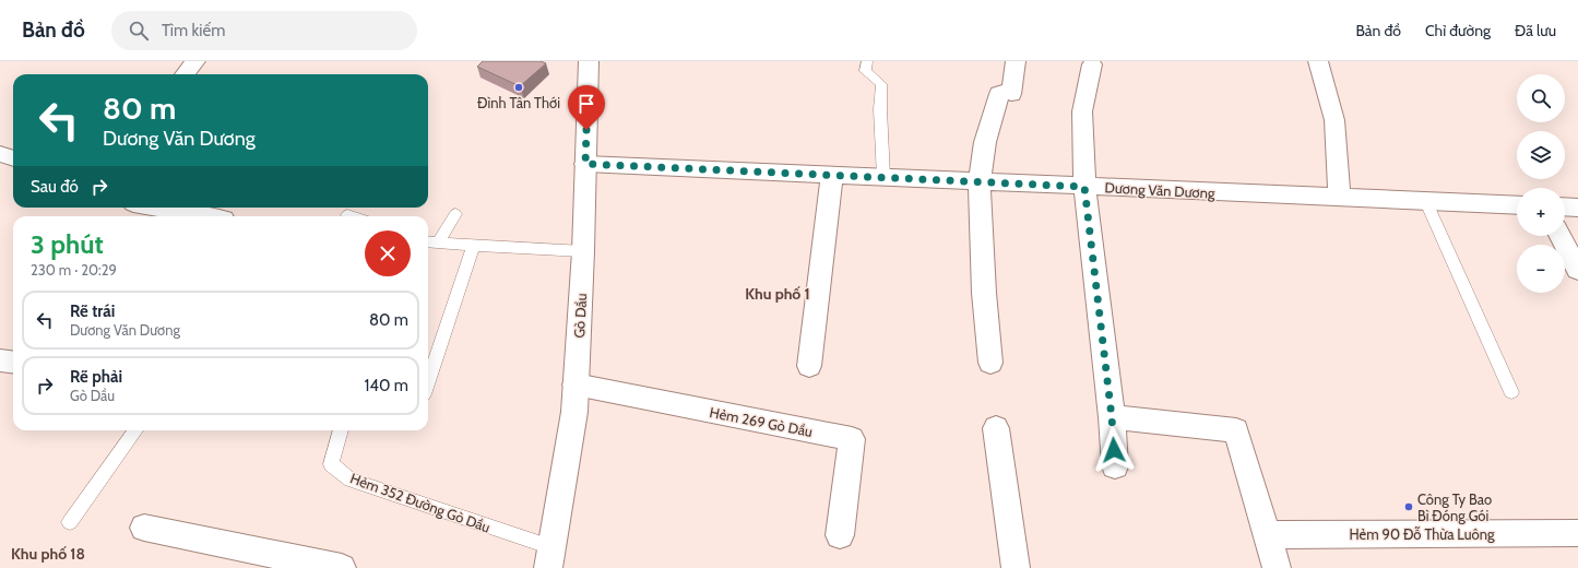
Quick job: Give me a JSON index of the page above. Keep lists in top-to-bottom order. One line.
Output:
{"streets":{"street":["Dương Văn Dương","Gò Dầu","Hẻm 269 Gò Dầu","Hẻm 90 Đỗ Thừa Luông"],"lane":["Hẻm 352 Đường Gò Dầu"]},"crossings":[["Dương Văn Dương","Gò Dầu"],["Gò Dầu","Hẻm 269 Gò Dầu"],["Gò Dầu","Hẻm 352 Đường Gò Dầu"]],"districts":["Khu phố 1","Khu phố 18"],"places":["Đình Tân Thới","Công Ty Bao Bì Đóng Gói"],"page":{"header":"Bản đồ","search":"Tìm kiếm","nav":["Bản đồ","Chỉ đường","Đã lưu"],"map_buttons":["+","−"],"turn":["80 m","Dương Văn Dương"],"then":"Sau đó","heading":["3 phút","230 m · 20:29"],"list":[{"name":"Rẽ trái","note":"Dương Văn Dương","value":"80 m"},{"name":"Rẽ phải","note":"Gò Dầu","value":"140 m"}]}}
